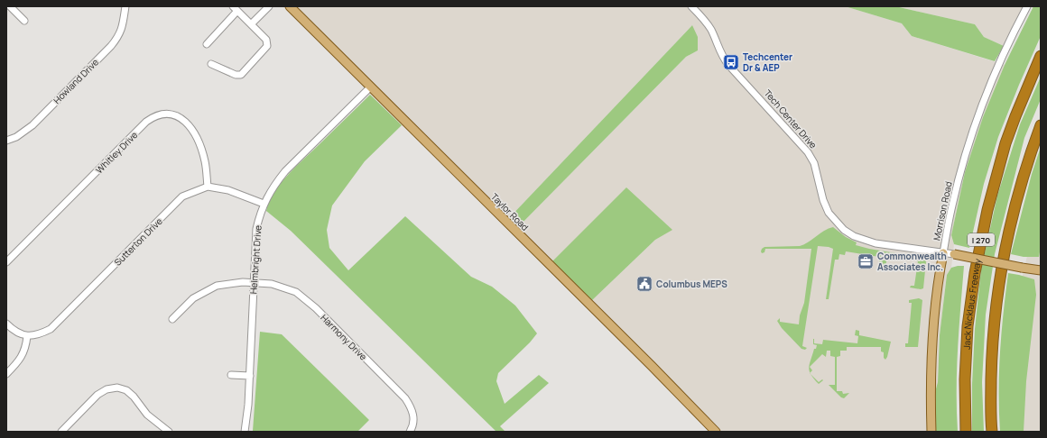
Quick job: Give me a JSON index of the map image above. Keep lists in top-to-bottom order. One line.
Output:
{"streets":{"highway":["I 270","Jack Nicklaus Freeway"],"main road":["Tech Center Drive","Morrison Road","Taylor Road"],"street":["Howland Drive","Whitley Drive","Sutterton Drive","Helmbright Drive","Harmony Drive"]},"crossings":[["Tech Center Drive","Morrison Road"],["Whitley Drive","Sutterton Drive"],["Taylor Road","Helmbright Drive"],["Helmbright Drive","Harmony Drive"]],"places":{"bus stop":["Techcenter Dr & AEP"],"office":["Commonwealth Associates Inc."],"public building":["Columbus MEPS"]}}
